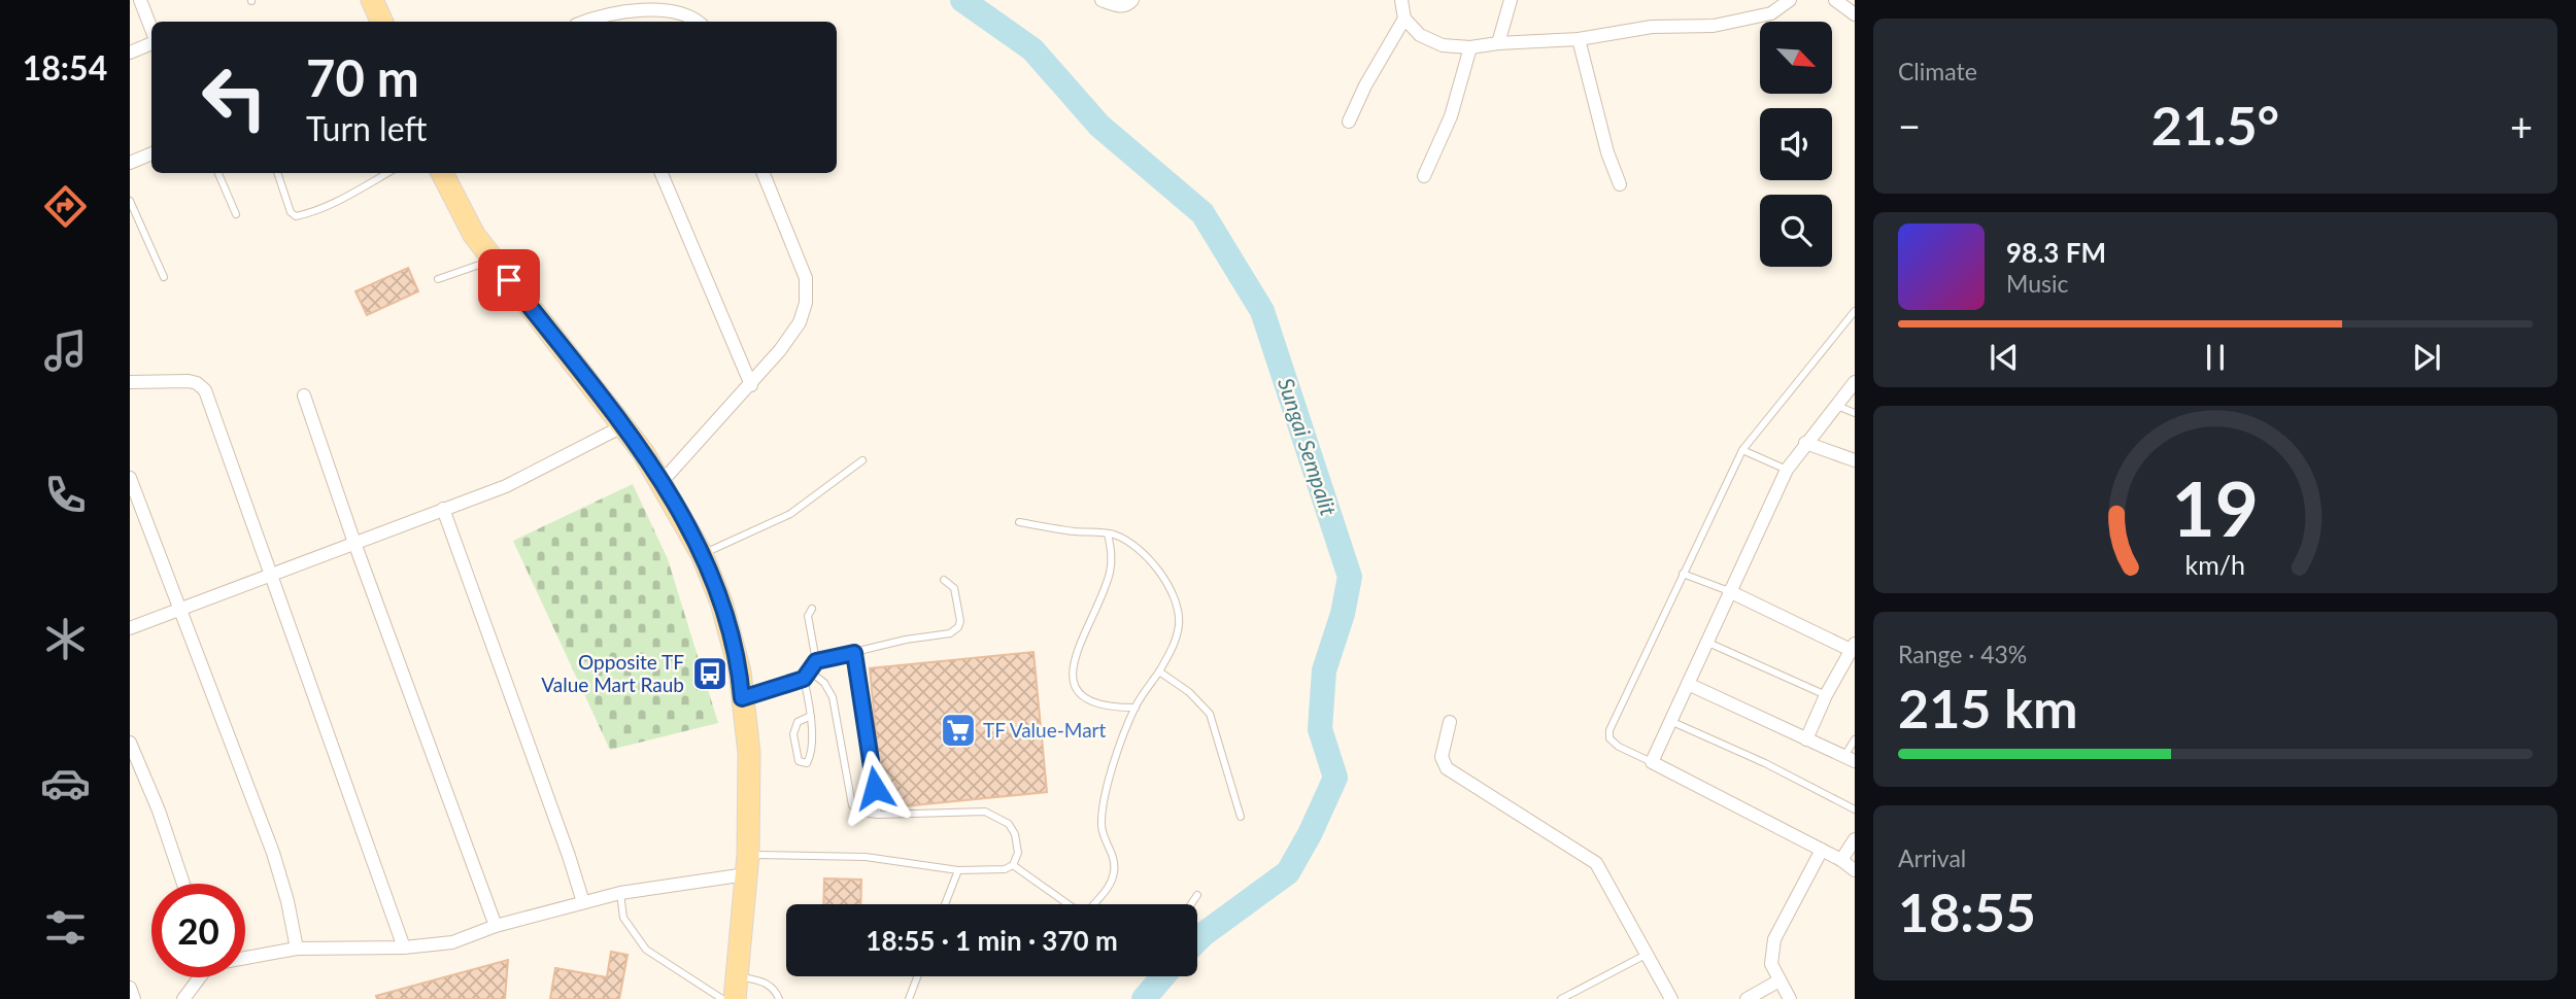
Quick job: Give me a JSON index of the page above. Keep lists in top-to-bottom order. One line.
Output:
{"water":["Sungai Sempalit"],"places":{"bus stop":["Opposite TF Value Mart Raub"],"supermarket":["TF Value-Mart"]},"north":"bottom right","page":{"tabs":"18:54","tile":["Climate",["Range · 43%","215 km"],["Arrival","18:55"]],"turn":["70 m","Turn left"],"heat":["−","21.5°","+"],"song":["98.3 FM","Music"],"limit":"20","trip":"18:55 · 1 min · 370 m","gauge":["19","km/h"]}}
